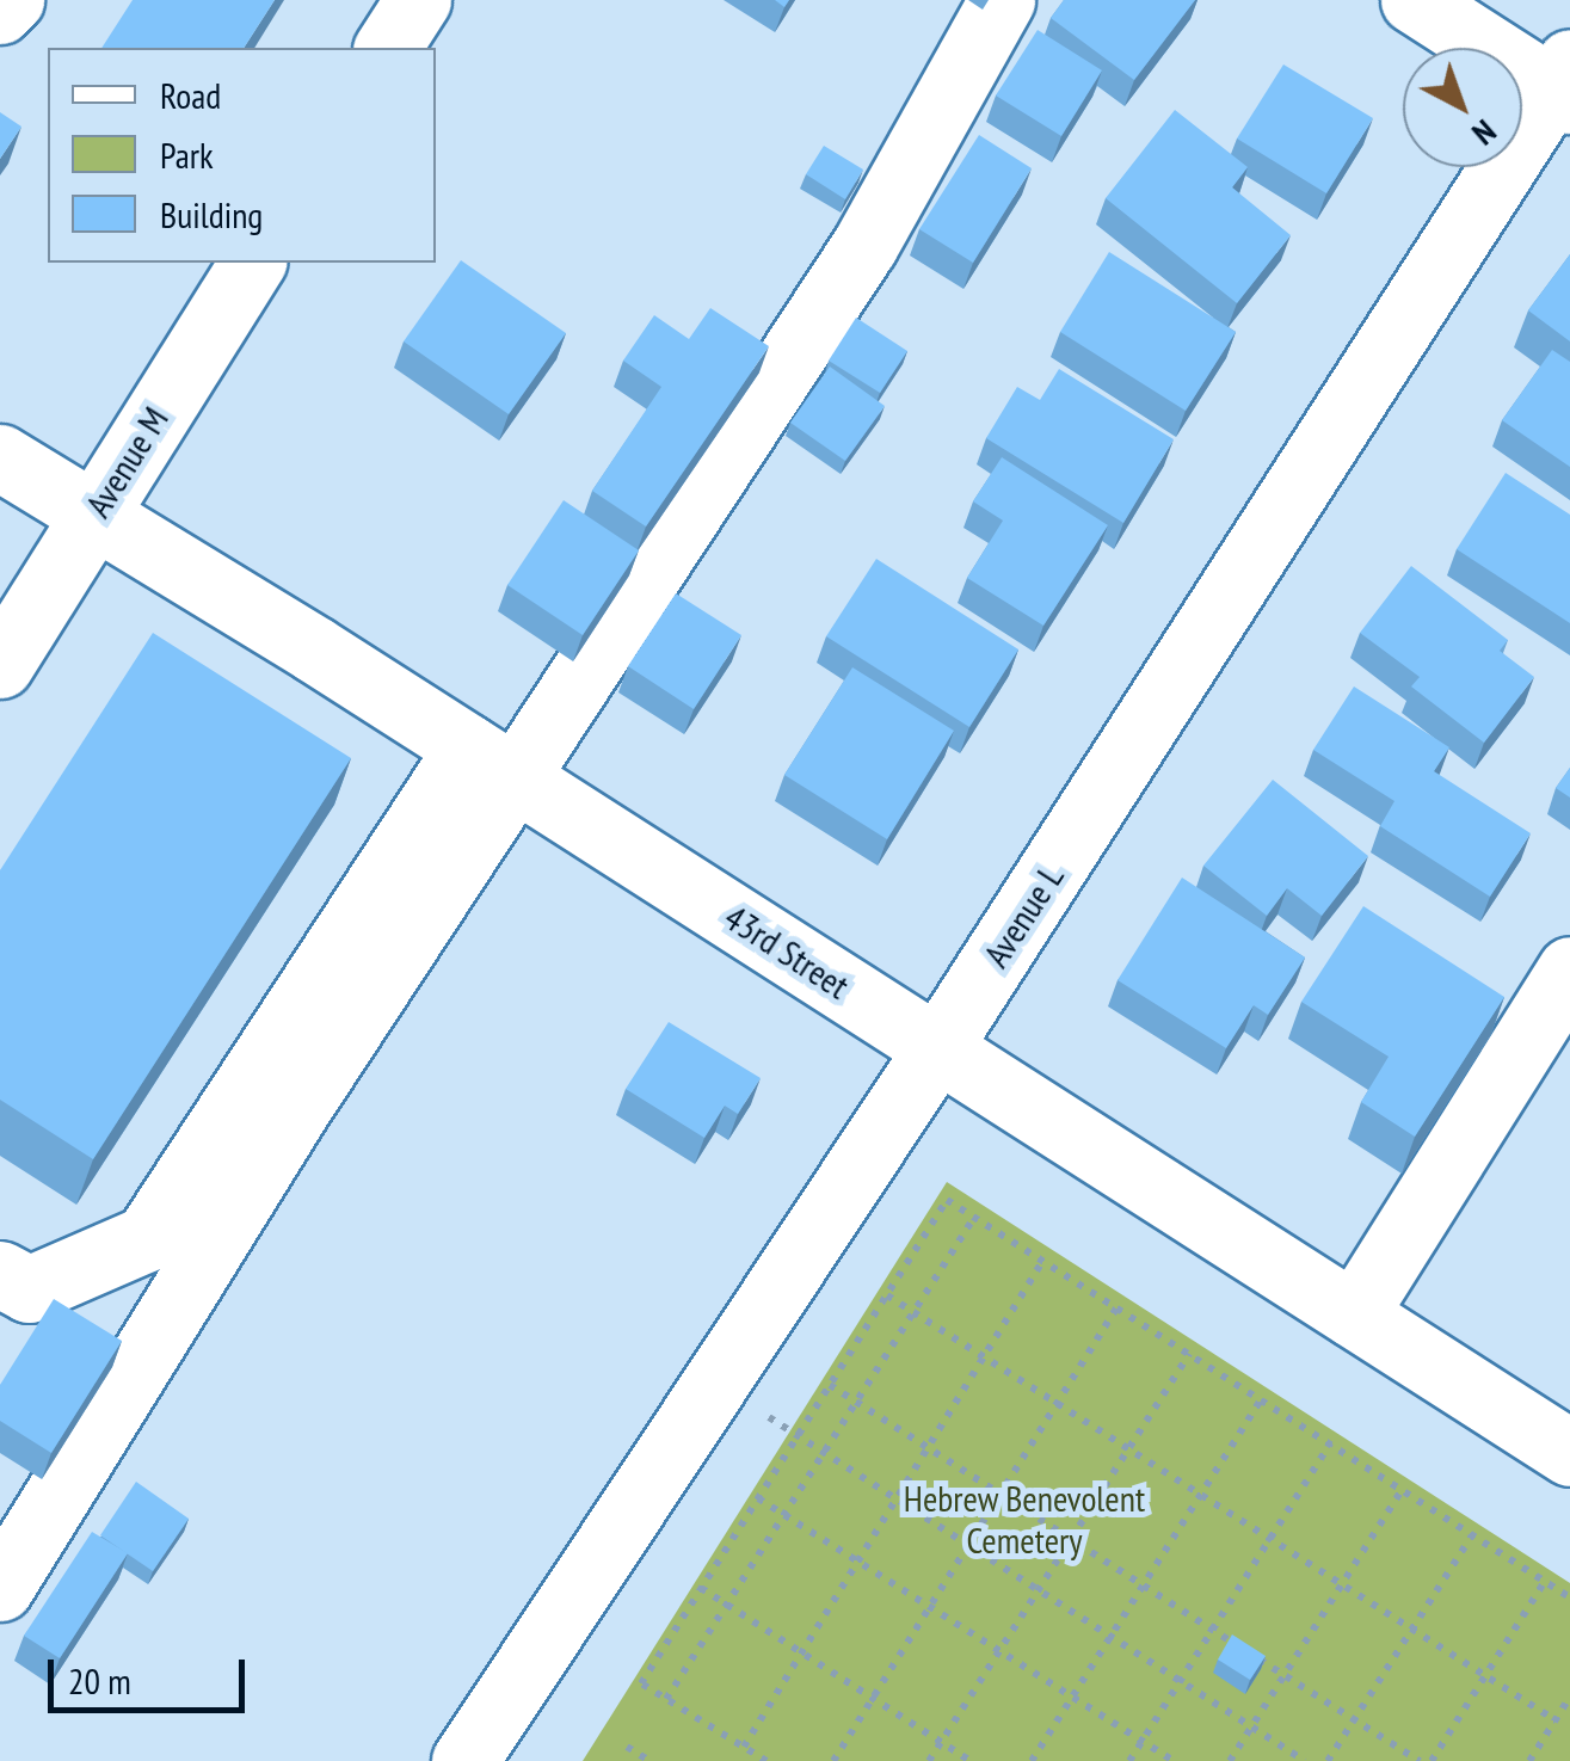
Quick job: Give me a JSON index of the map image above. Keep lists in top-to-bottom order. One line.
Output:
{"streets":{"street":["Avenue M","Avenue L","43rd Street"]},"crossings":[["Avenue M","43rd Street"],["Avenue L","43rd Street"]],"parks":["Hebrew Benevolent Cemetery"],"legend":["Road","Park","Building"],"scale_bar":"20 m","north":"bottom right"}
